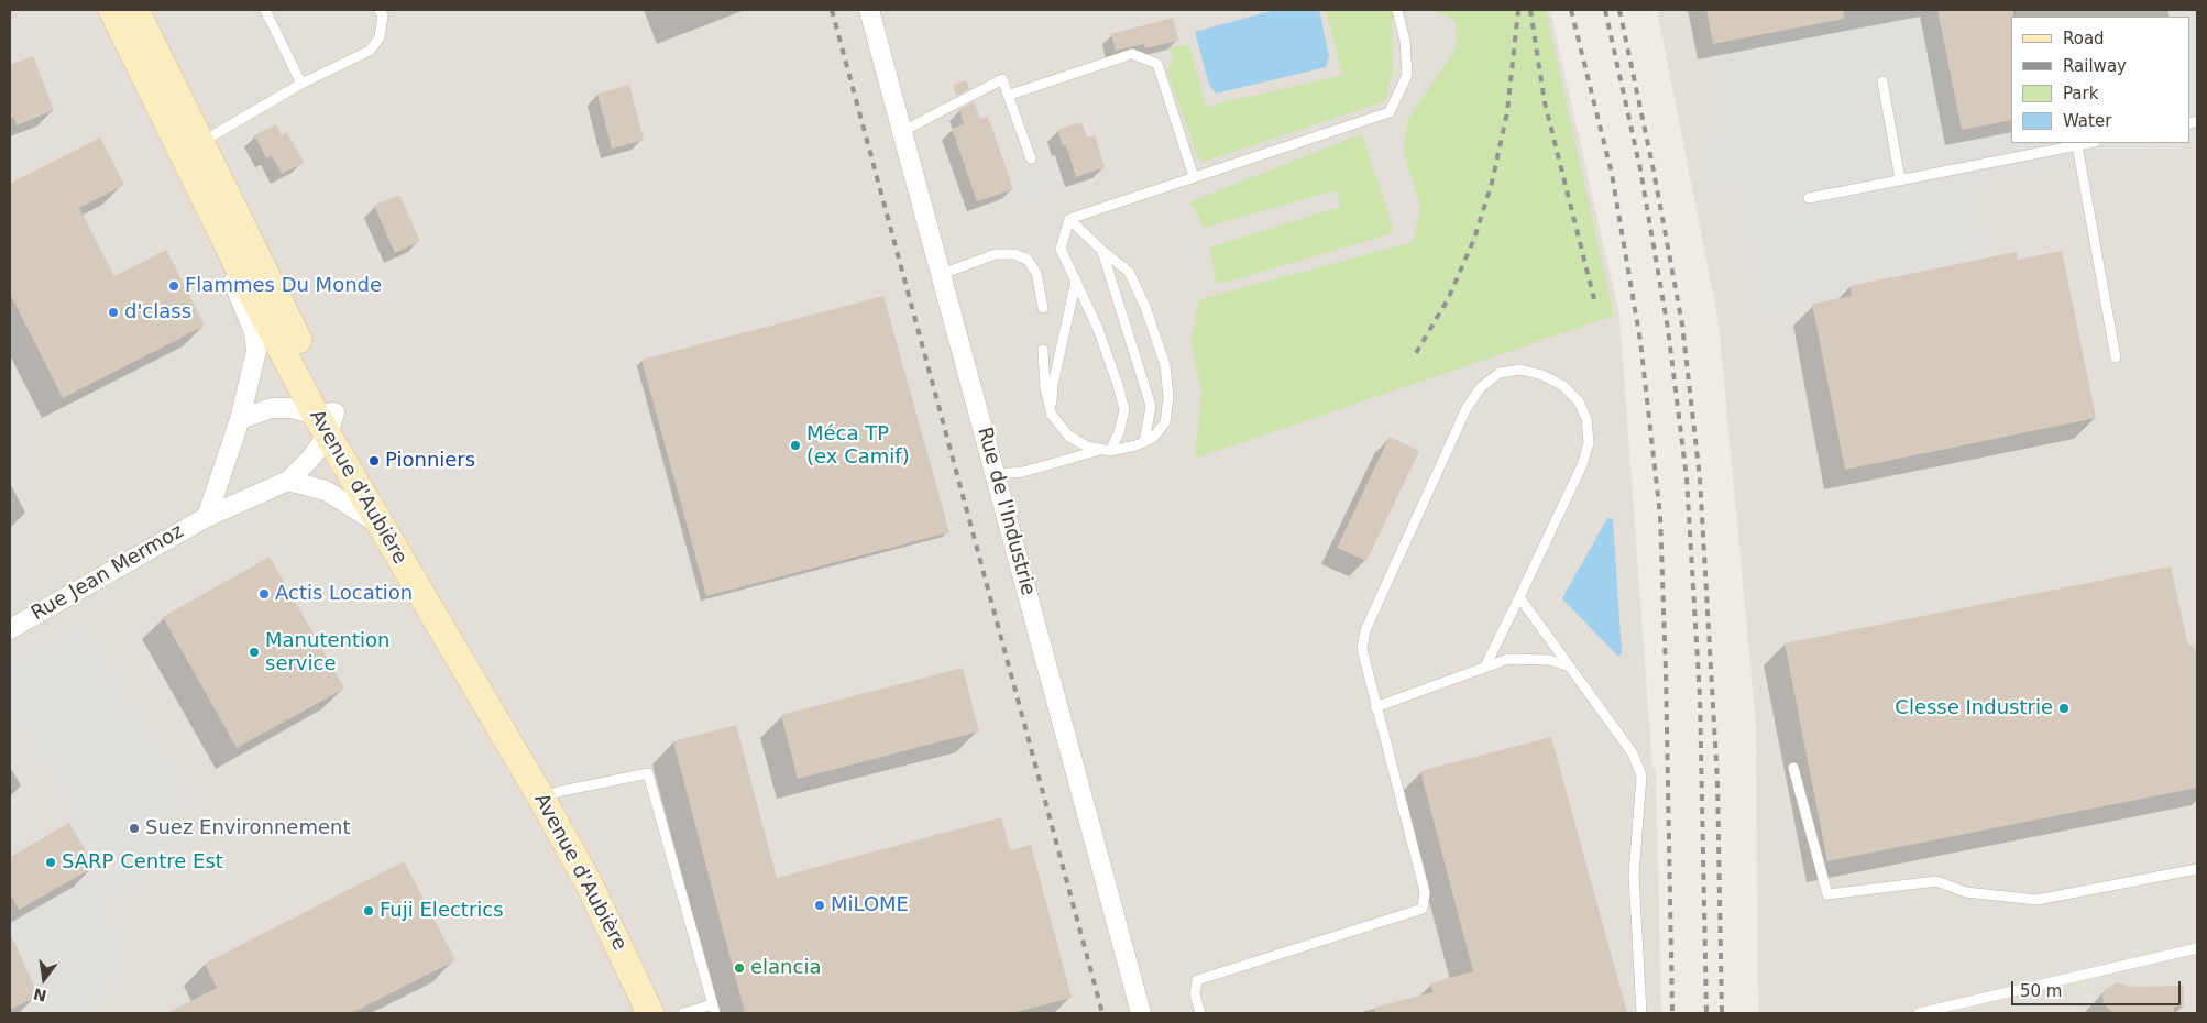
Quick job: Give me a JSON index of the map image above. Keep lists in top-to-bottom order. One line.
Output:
{"streets":{"main road":["Avenue d'Aubière"],"street":["Rue de l'Industrie","Rue Jean Mermoz"]},"crossings":[["Avenue d'Aubière","Rue Jean Mermoz"]],"places":["Flammes Du Monde","d'class","Méca TP (ex Camif)","Pionniers","Actis Location","Manutention service","Clesse Industrie","Suez Environnement","SARP Centre Est","MiLOME","Fuji Electrics","elancia"],"legend":["Road","Railway","Park","Water"],"scale_bar":"50 m","north":"bottom"}
